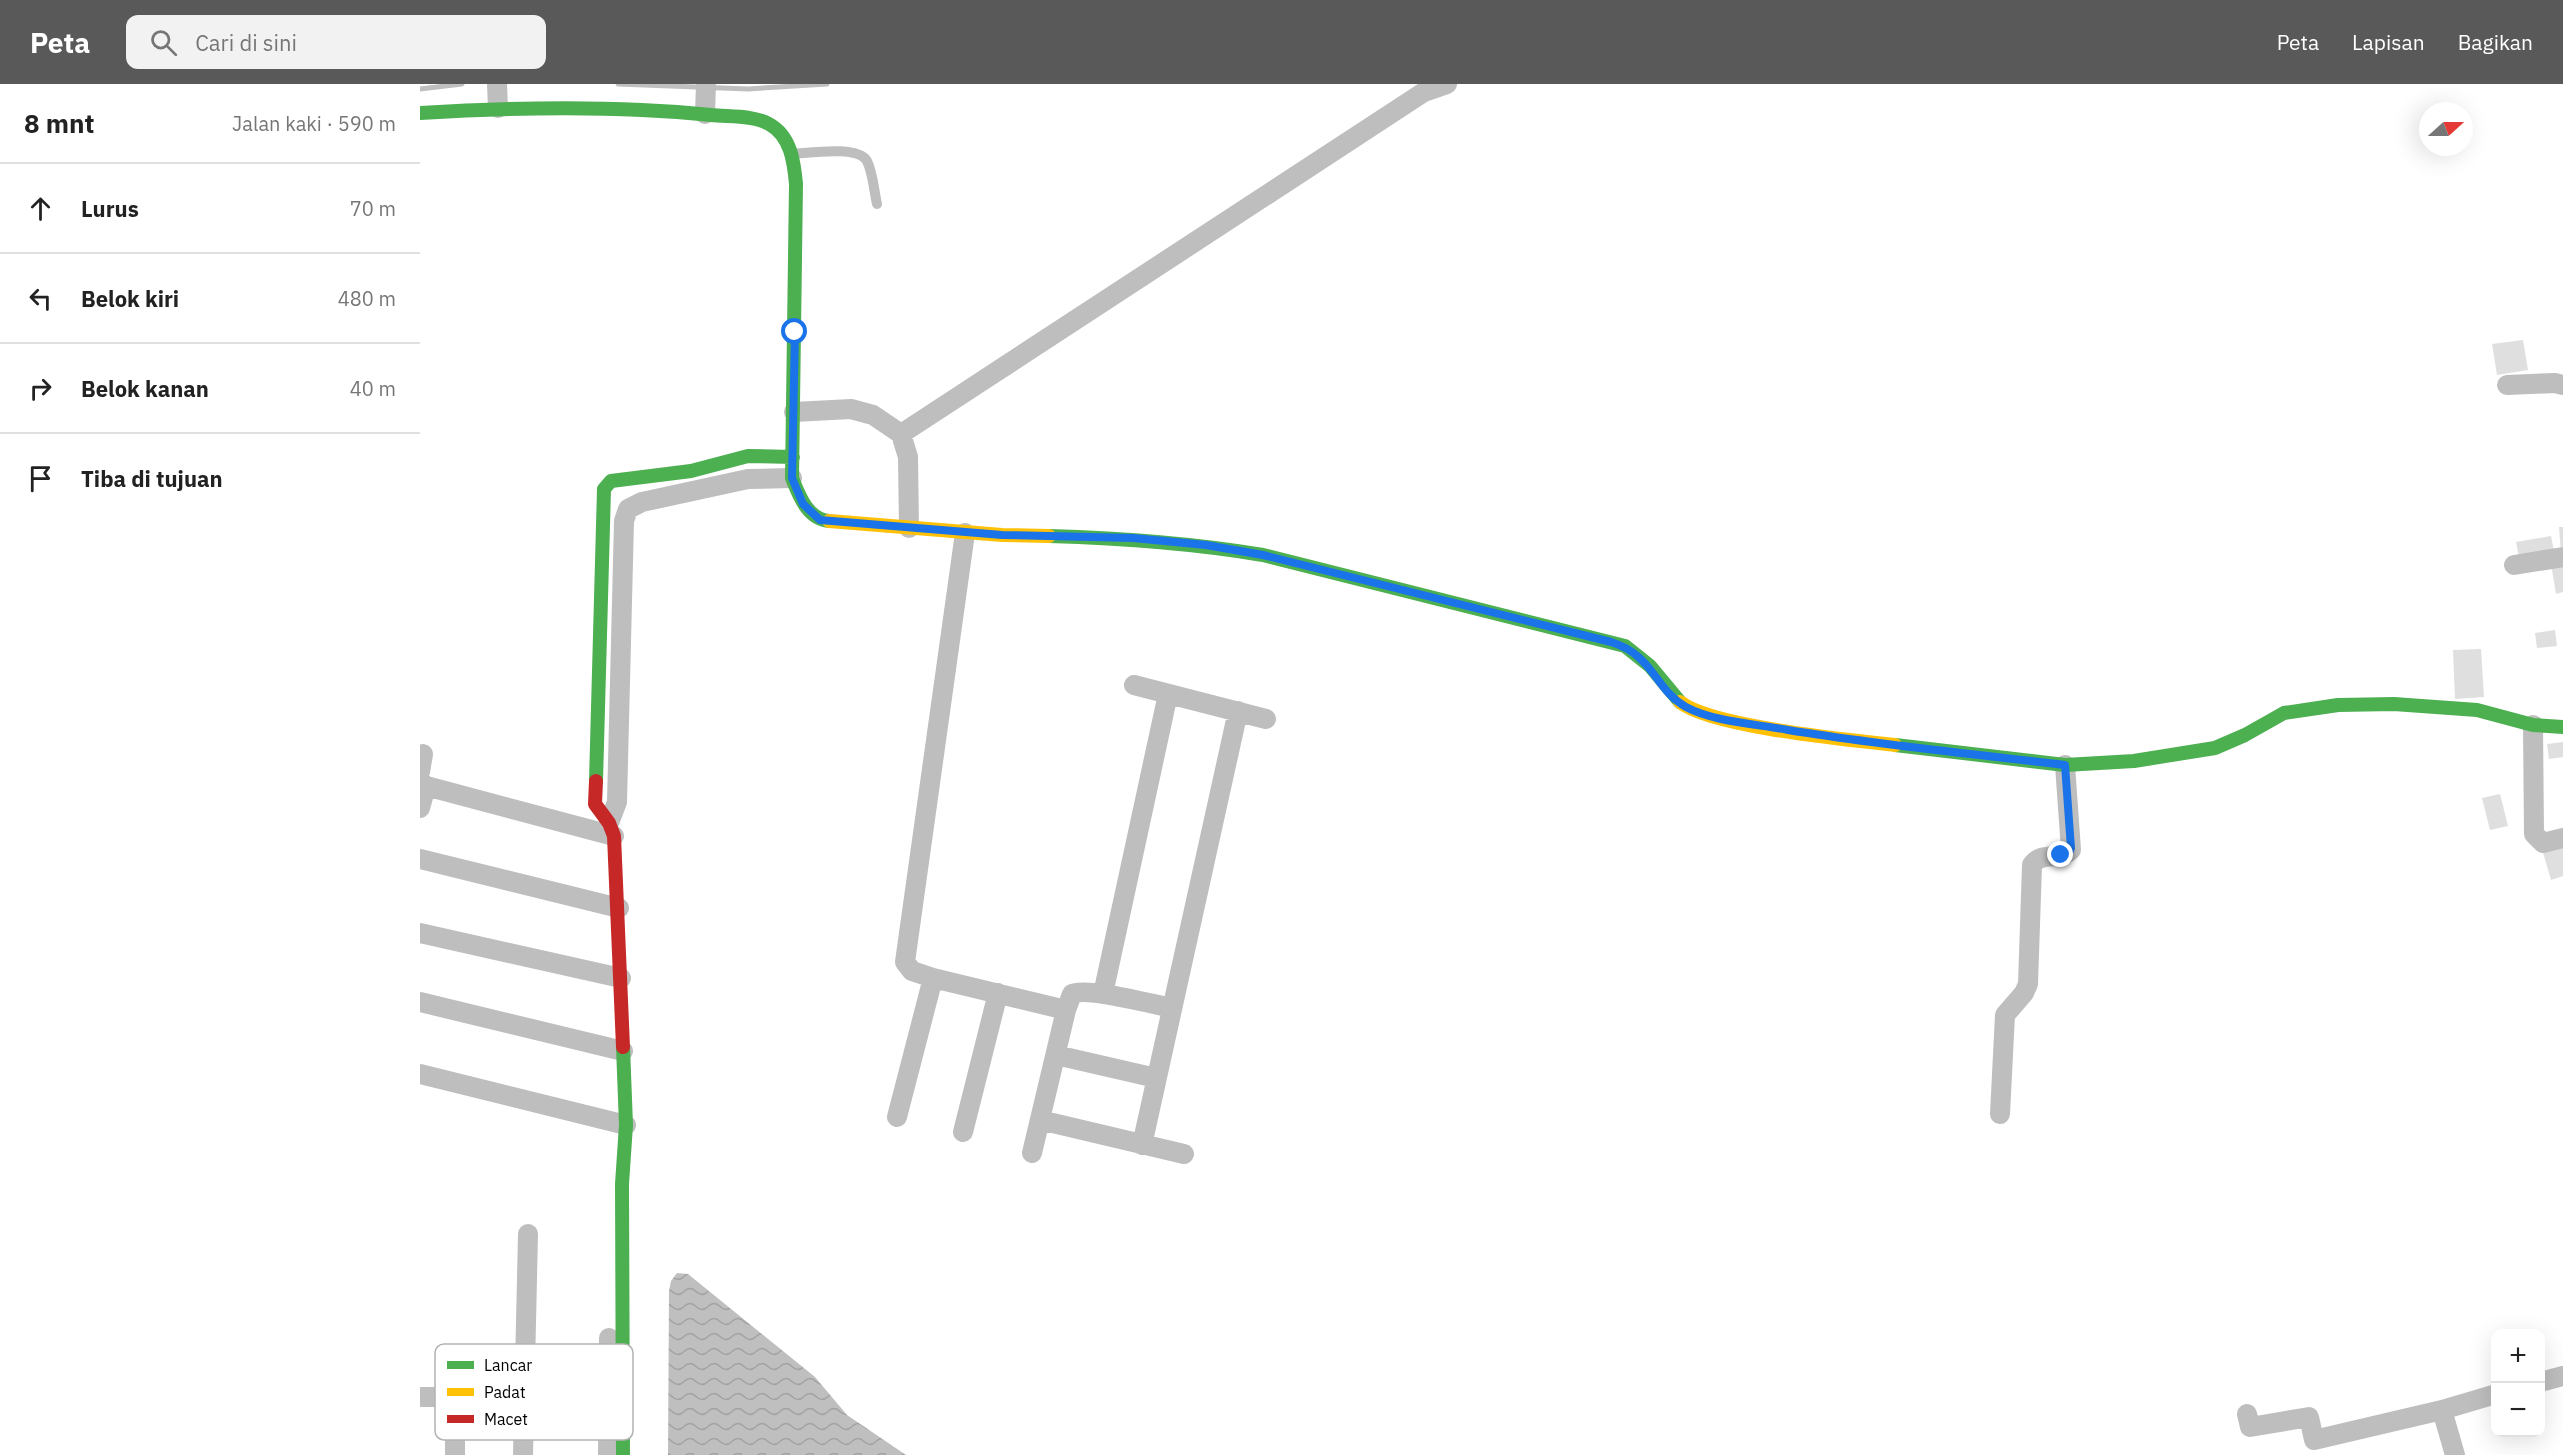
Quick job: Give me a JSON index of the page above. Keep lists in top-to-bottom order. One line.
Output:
{"legend":["Lancar","Padat","Macet"],"north":"right","page":{"header":"Peta","search":"Cari di sini","nav":["Peta","Lapisan","Bagikan"],"heading":["8 mnt","Jalan kaki · 590 m"],"list":[["Lurus","70 m"],["Belok kiri","480 m"],["Belok kanan","40 m"],"Tiba di tujuan"],"map_buttons":["+","−"]}}
